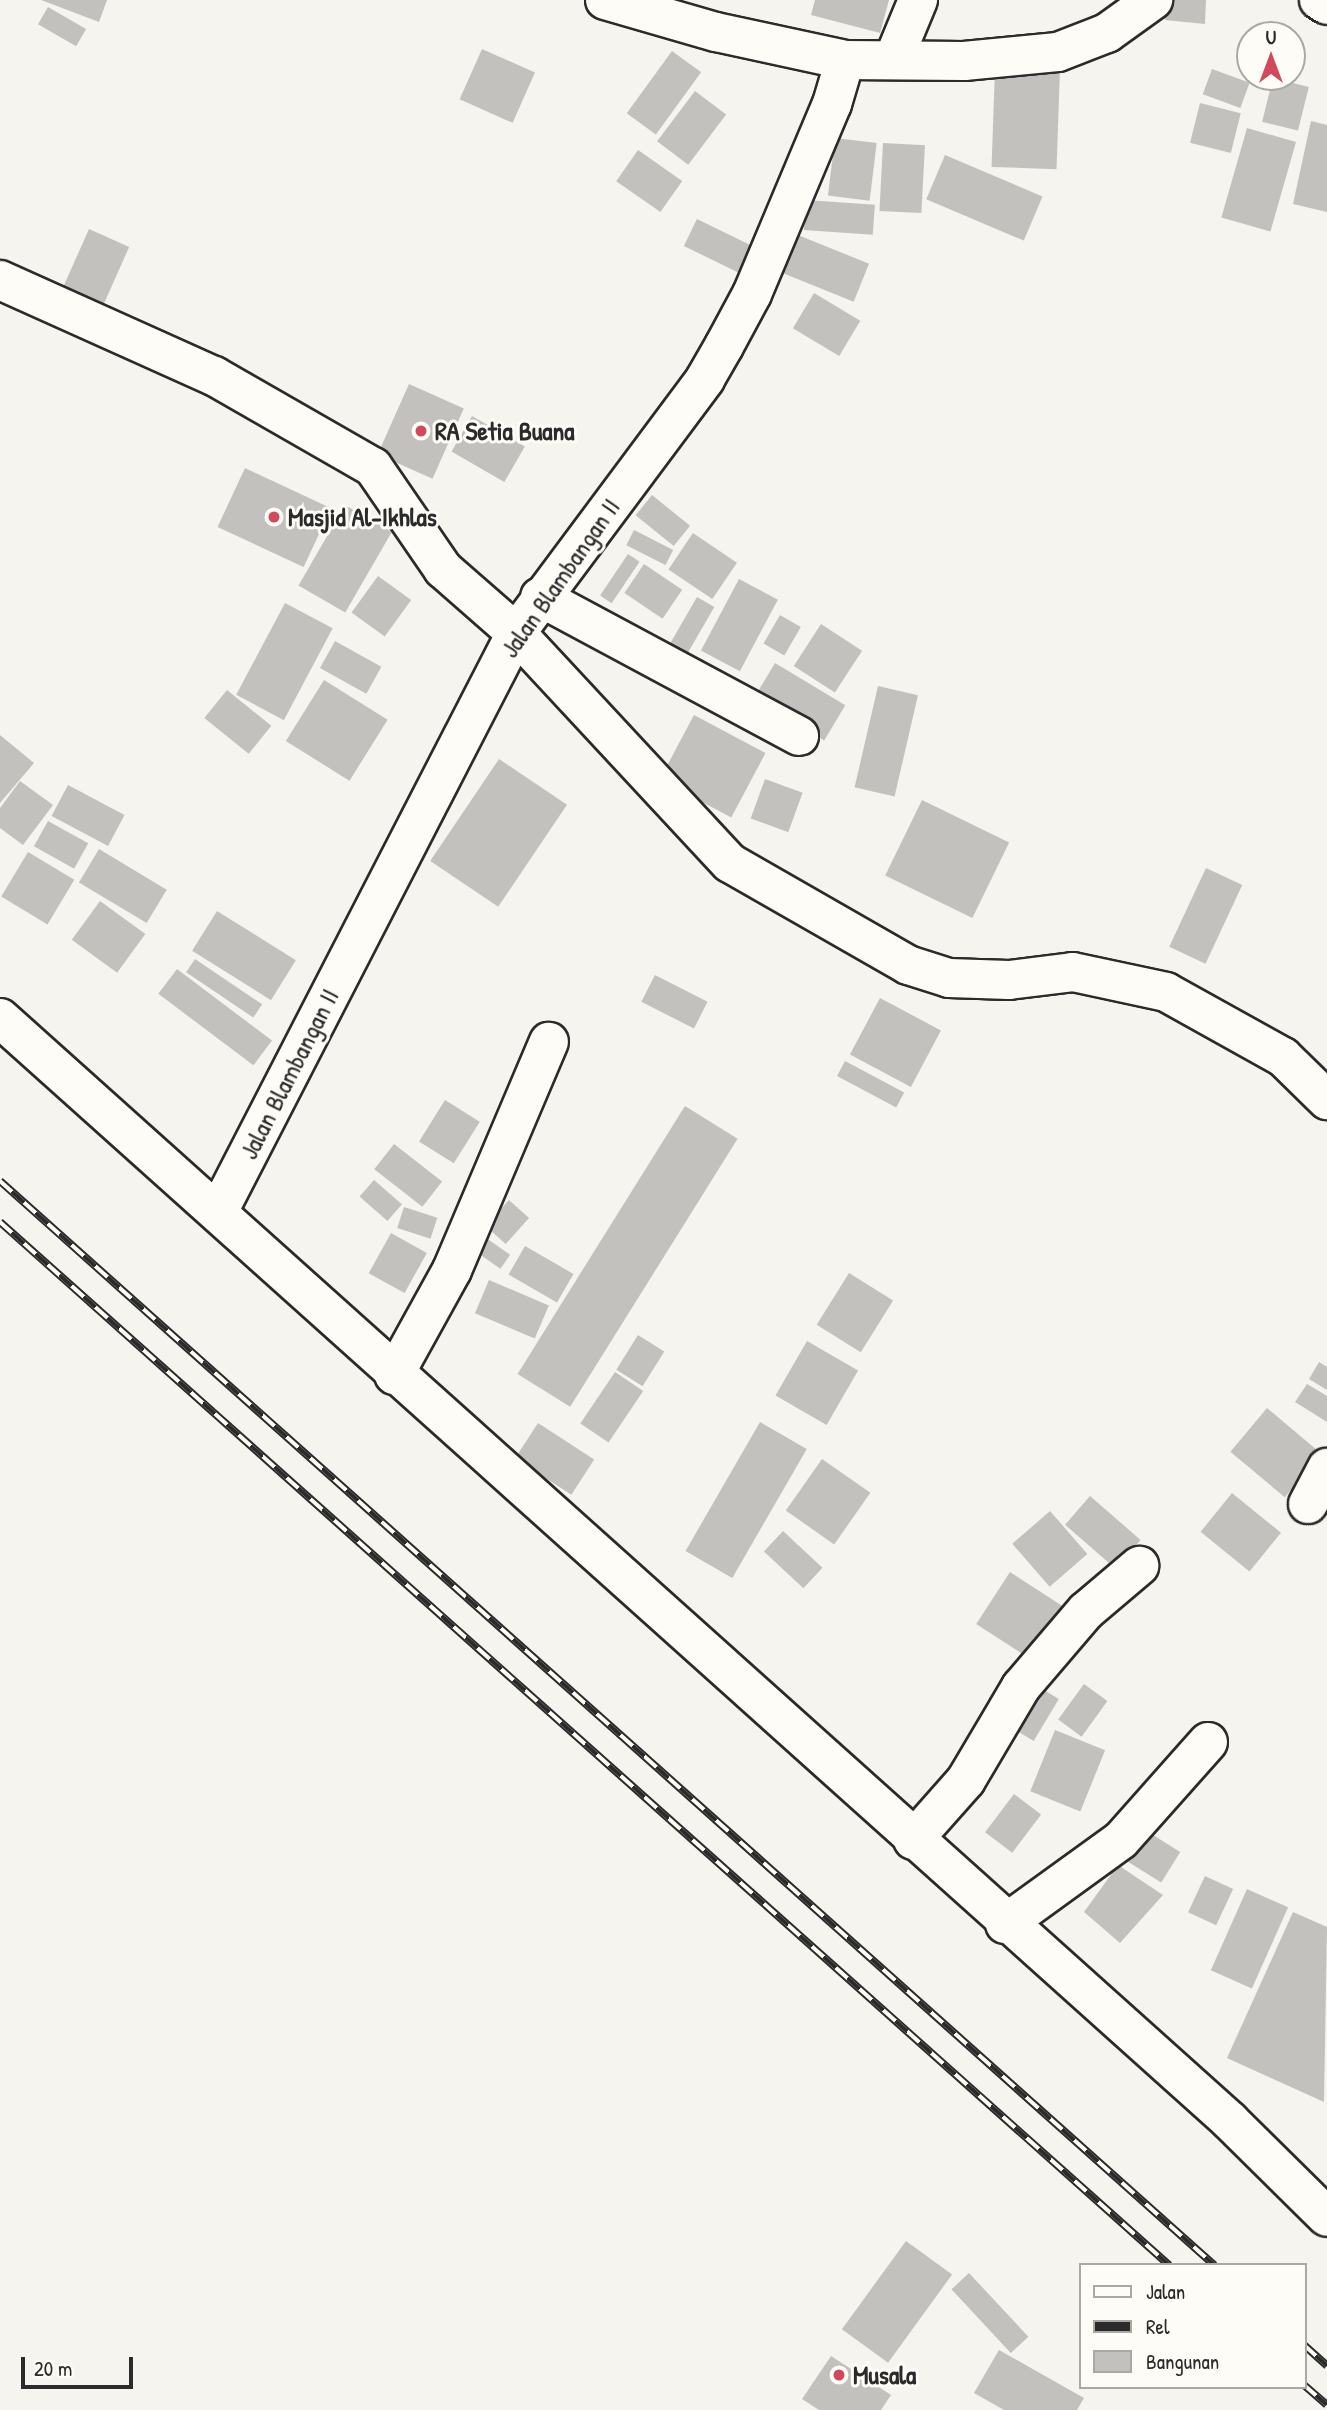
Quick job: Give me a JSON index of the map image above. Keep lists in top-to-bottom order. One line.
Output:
{"streets":{"street":["Jalan Blambangan II"]},"places":["RA Setia Buana","Masjid Al-Ikhlas","Musala"],"legend":["Jalan","Rel","Bangunan"],"scale_bar":"20 m","north":"top"}
